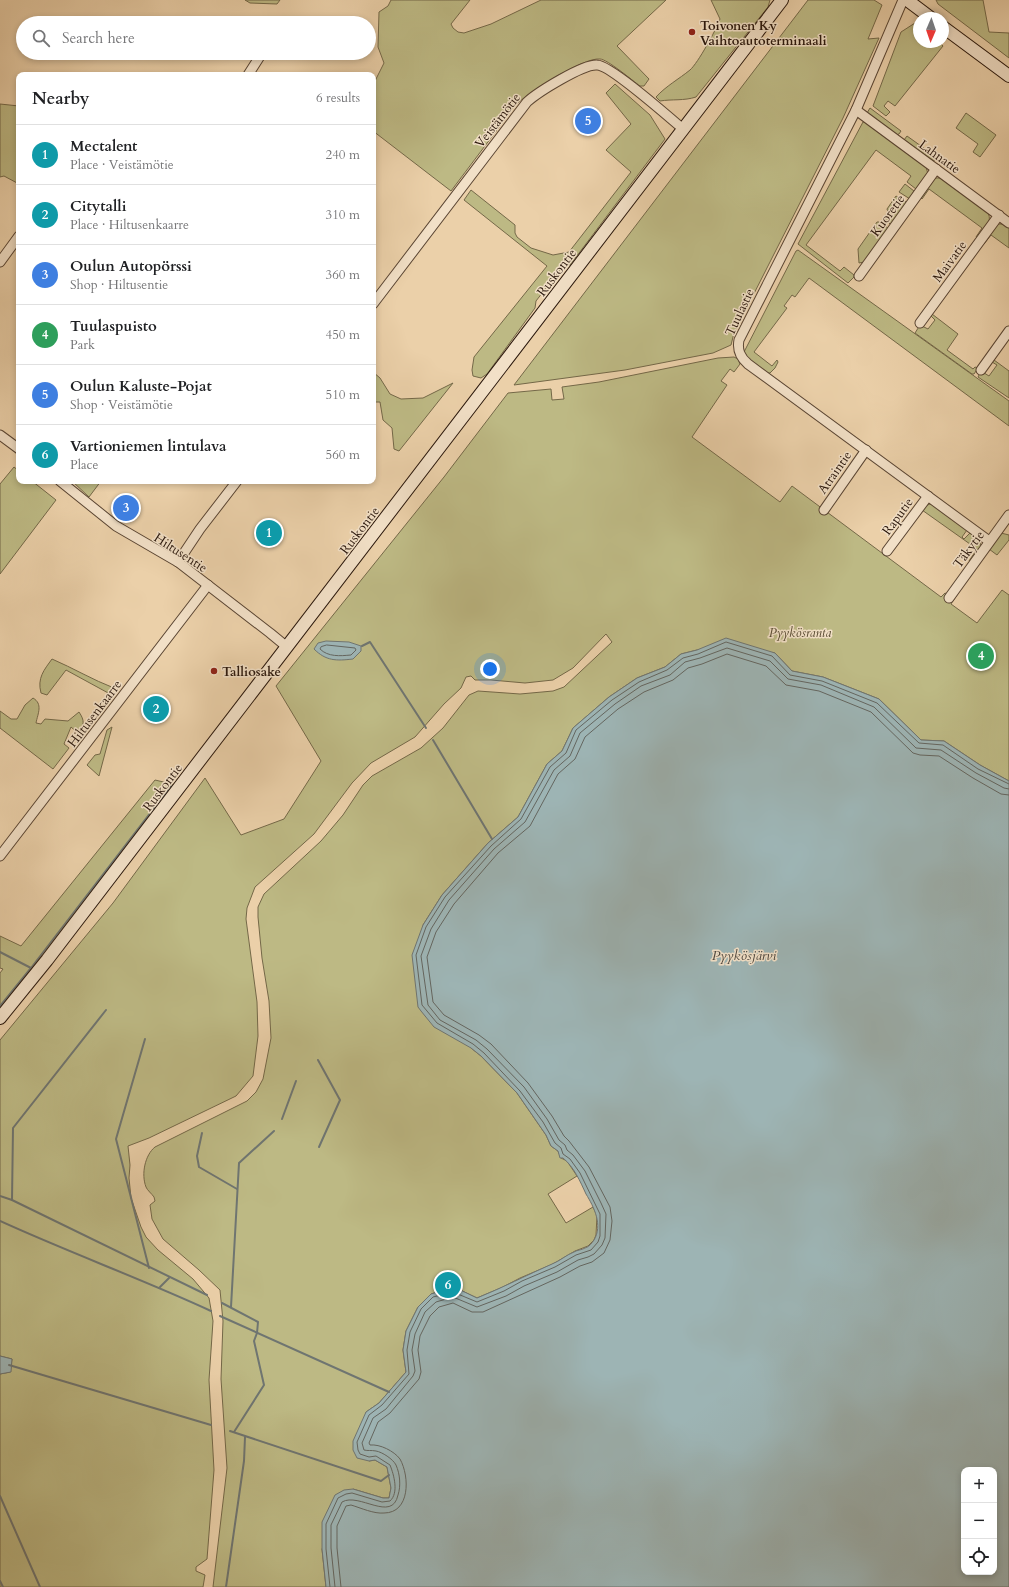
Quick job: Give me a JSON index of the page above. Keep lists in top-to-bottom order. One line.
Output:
{"streets":{"main road":["Ruskontie"],"street":["Veistämötie","Lahnatie","Kuoretie","Maivatie","Tuulastie","Atraintie","Raputie","Täkytie","Hiltusentie","Hiltusenkaarre"]},"crossings":[["Veistämötie","Ruskontie"],["Lahnatie","Kuoretie"],["Lahnatie","Maivatie"],["Lahnatie","Tuulastie"],["Ruskontie","Hiltusentie"],["Tuulastie","Atraintie"],["Tuulastie","Raputie"],["Tuulastie","Täkytie"],["Hiltusentie","Hiltusenkaarre"]],"water":["Pyykösjärvi"],"parks":["Pyykösranta"],"places":["Toivonen Ky Vaihtoautoterminaali","Talliosake"],"north":"bottom","page":{"search":"Search here","heading":["Nearby","6 results"],"pins":["5","3","1","4","2","6"],"list":[{"mark":"1","name":"Mectalent","note":"Place · Veistämötie","value":"240 m"},{"mark":"2","name":"Citytalli","note":"Place · Hiltusenkaarre","value":"310 m"},{"mark":"3","name":"Oulun Autopörssi","note":"Shop · Hiltusentie","value":"360 m"},{"mark":"4","name":"Tuulaspuisto","note":"Park","value":"450 m"},{"mark":"5","name":"Oulun Kaluste-Pojat","note":"Shop · Veistämötie","value":"510 m"},{"mark":"6","name":"Vartioniemen lintulava","note":"Place","value":"560 m"}],"map_buttons":["+","−"]}}
